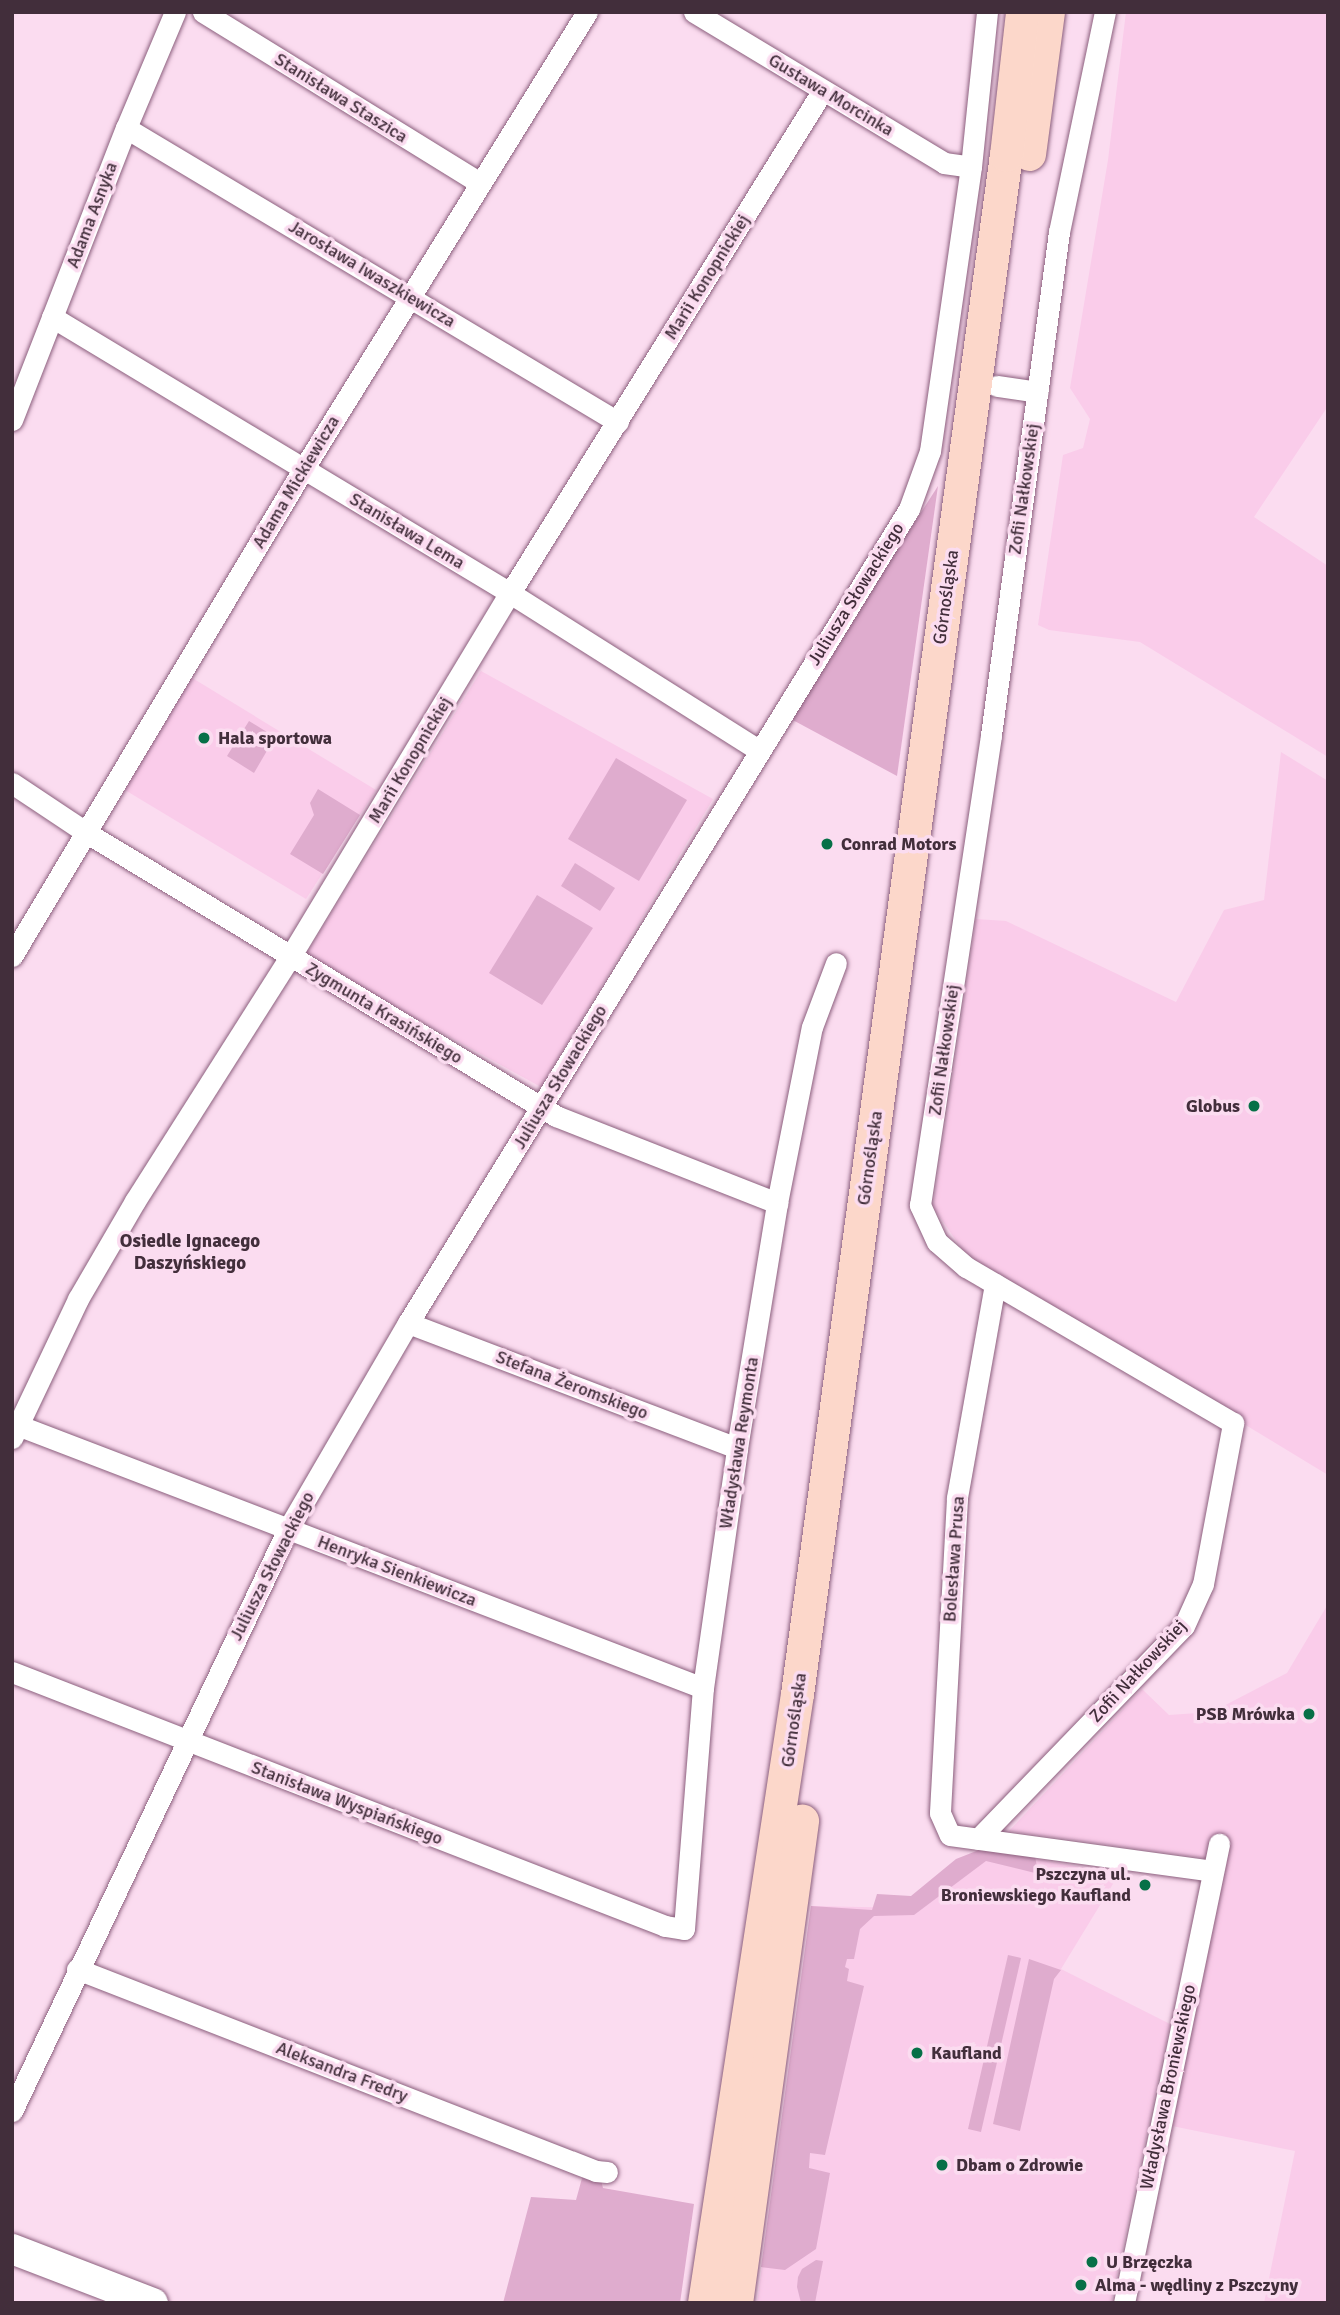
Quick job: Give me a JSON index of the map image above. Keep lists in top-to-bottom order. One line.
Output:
{"streets":{"main road":["Górnośląska"],"street":["Gustawa Morcinka","Stanisława Staszica","Adama Asnyka","Jarosława Iwaszkiewicza","Marii Konopnickiej","Adama Mickiewicza","Zofii Nałkowskiej","Stanisława Lema","Juliusza Słowackiego","Zygmunta Krasińskiego","Stefana Żeromskiego","Władysława Reymonta","Bolesława Prusa","Henryka Sienkiewicza","Stanisława Wyspiańskiego","Aleksandra Fredry","Władysława Broniewskiego"]},"crossings":[["Gustawa Morcinka","Marii Konopnickiej"],["Gustawa Morcinka","Juliusza Słowackiego"],["Stanisława Staszica","Adama Mickiewicza"],["Adama Asnyka","Jarosława Iwaszkiewicza"],["Adama Asnyka","Stanisława Lema"],["Jarosława Iwaszkiewicza","Marii Konopnickiej"],["Jarosława Iwaszkiewicza","Adama Mickiewicza"],["Marii Konopnickiej","Stanisława Lema"],["Marii Konopnickiej","Zygmunta Krasińskiego"],["Marii Konopnickiej","Henryka Sienkiewicza"],["Adama Mickiewicza","Stanisława Lema"],["Adama Mickiewicza","Zygmunta Krasińskiego"],["Zofii Nałkowskiej","Bolesława Prusa"],["Stanisława Lema","Juliusza Słowackiego"],["Juliusza Słowackiego","Zygmunta Krasińskiego"],["Juliusza Słowackiego","Stefana Żeromskiego"],["Juliusza Słowackiego","Henryka Sienkiewicza"],["Juliusza Słowackiego","Stanisława Wyspiańskiego"],["Juliusza Słowackiego","Aleksandra Fredry"],["Zygmunta Krasińskiego","Władysława Reymonta"],["Stefana Żeromskiego","Władysława Reymonta"],["Władysława Reymonta","Henryka Sienkiewicza"],["Władysława Reymonta","Stanisława Wyspiańskiego"]],"districts":["Osiedle Ignacego Daszyńskiego"],"places":["Hala sportowa","Conrad Motors","Globus","PSB Mrówka","Pszczyna ul. Broniewskiego Kaufland","Kaufland","Dbam o Zdrowie","U Brzęczka","Alma - wędliny z Pszczyny"]}
